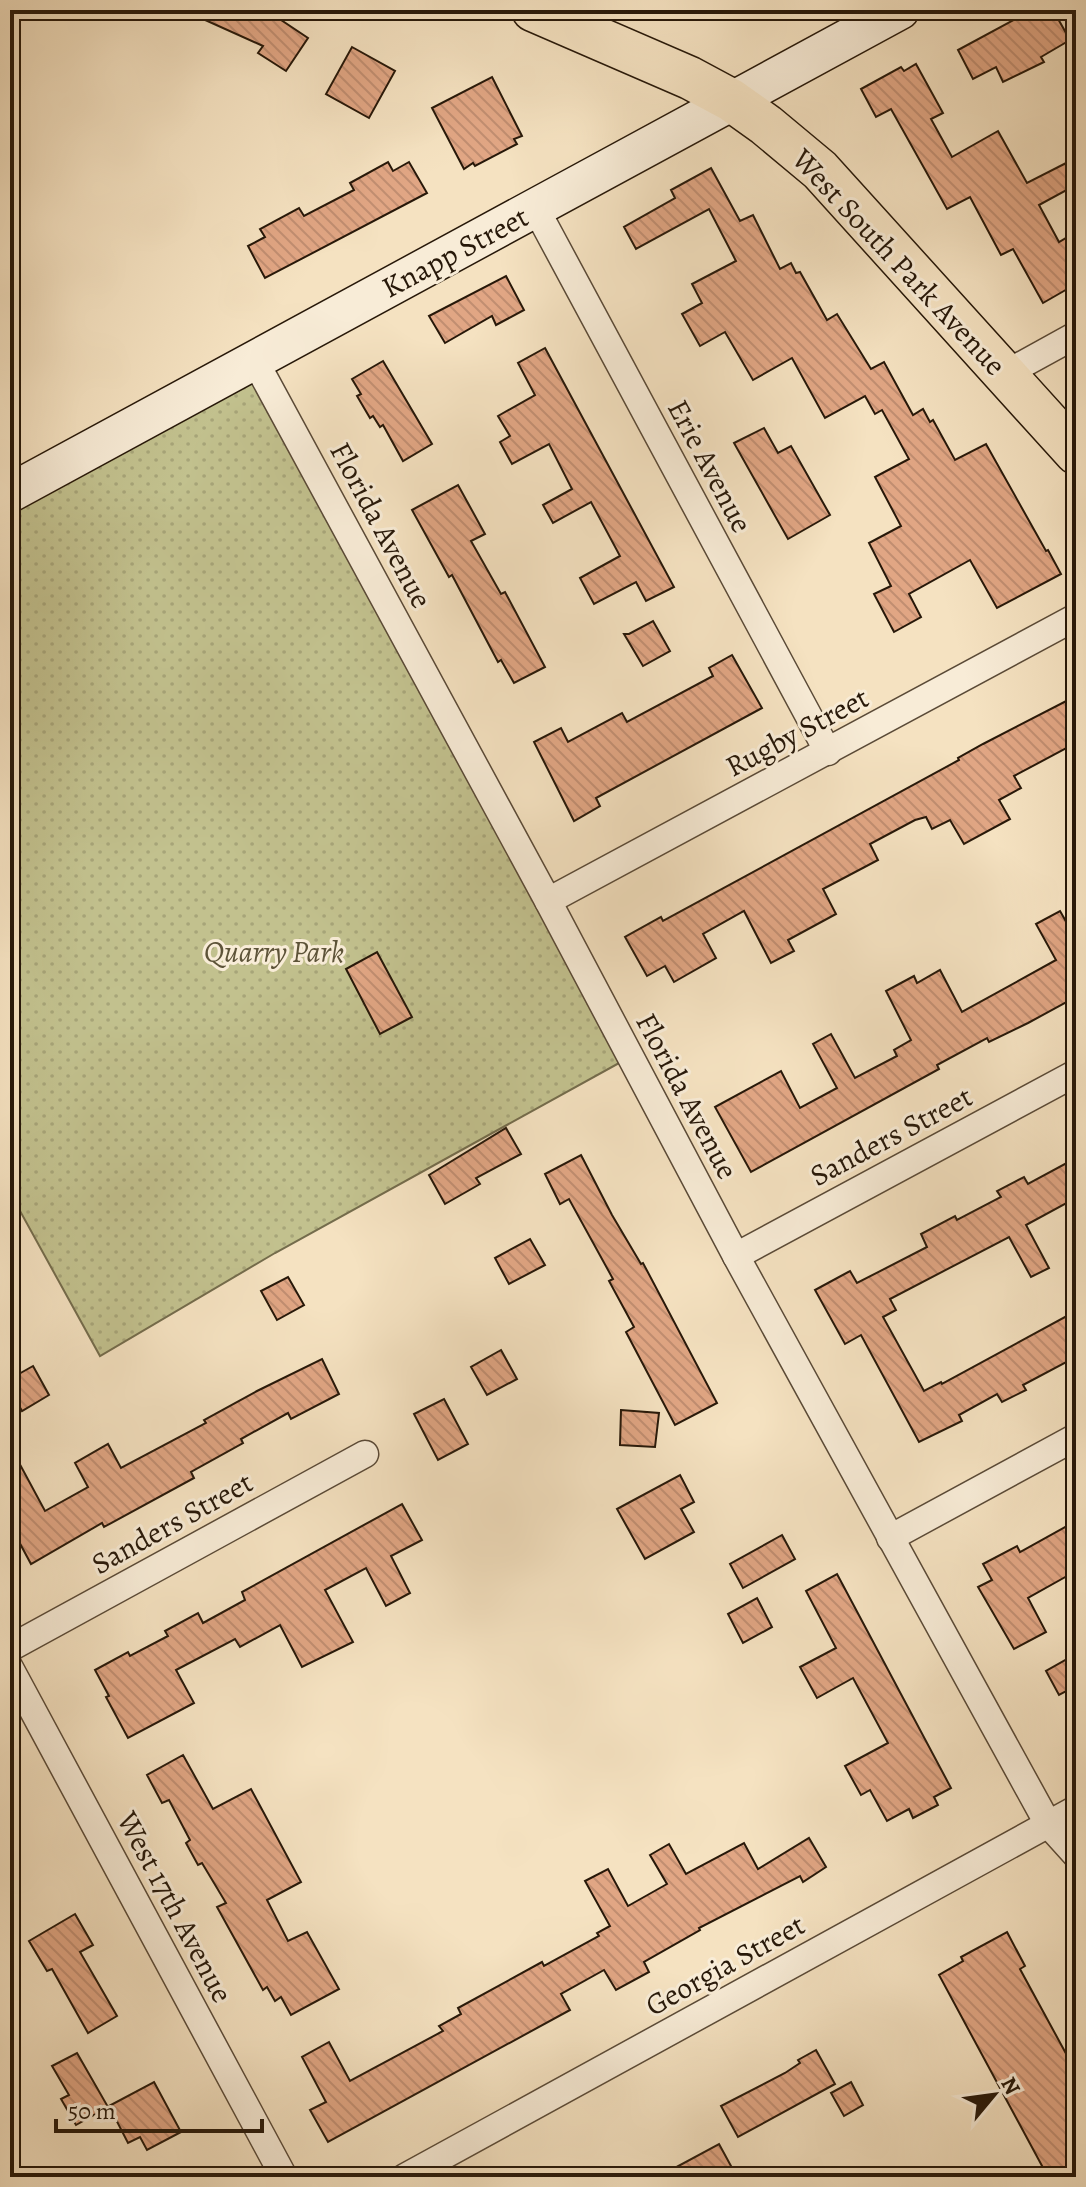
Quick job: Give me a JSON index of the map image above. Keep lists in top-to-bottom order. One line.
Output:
{"streets":{"main road":["West South Park Avenue"],"street":["Knapp Street","Erie Avenue","Florida Avenue","Rugby Street","Sanders Street","West 17th Avenue","Georgia Street"]},"crossings":[["Knapp Street","West South Park Avenue"],["Knapp Street","Erie Avenue"],["Knapp Street","Florida Avenue"],["Erie Avenue","Rugby Street"],["Florida Avenue","Rugby Street"],["Florida Avenue","Sanders Street"],["Florida Avenue","Georgia Street"]],"parks":["Quarry Park"],"scale_bar":"50 m","north":"top right"}
